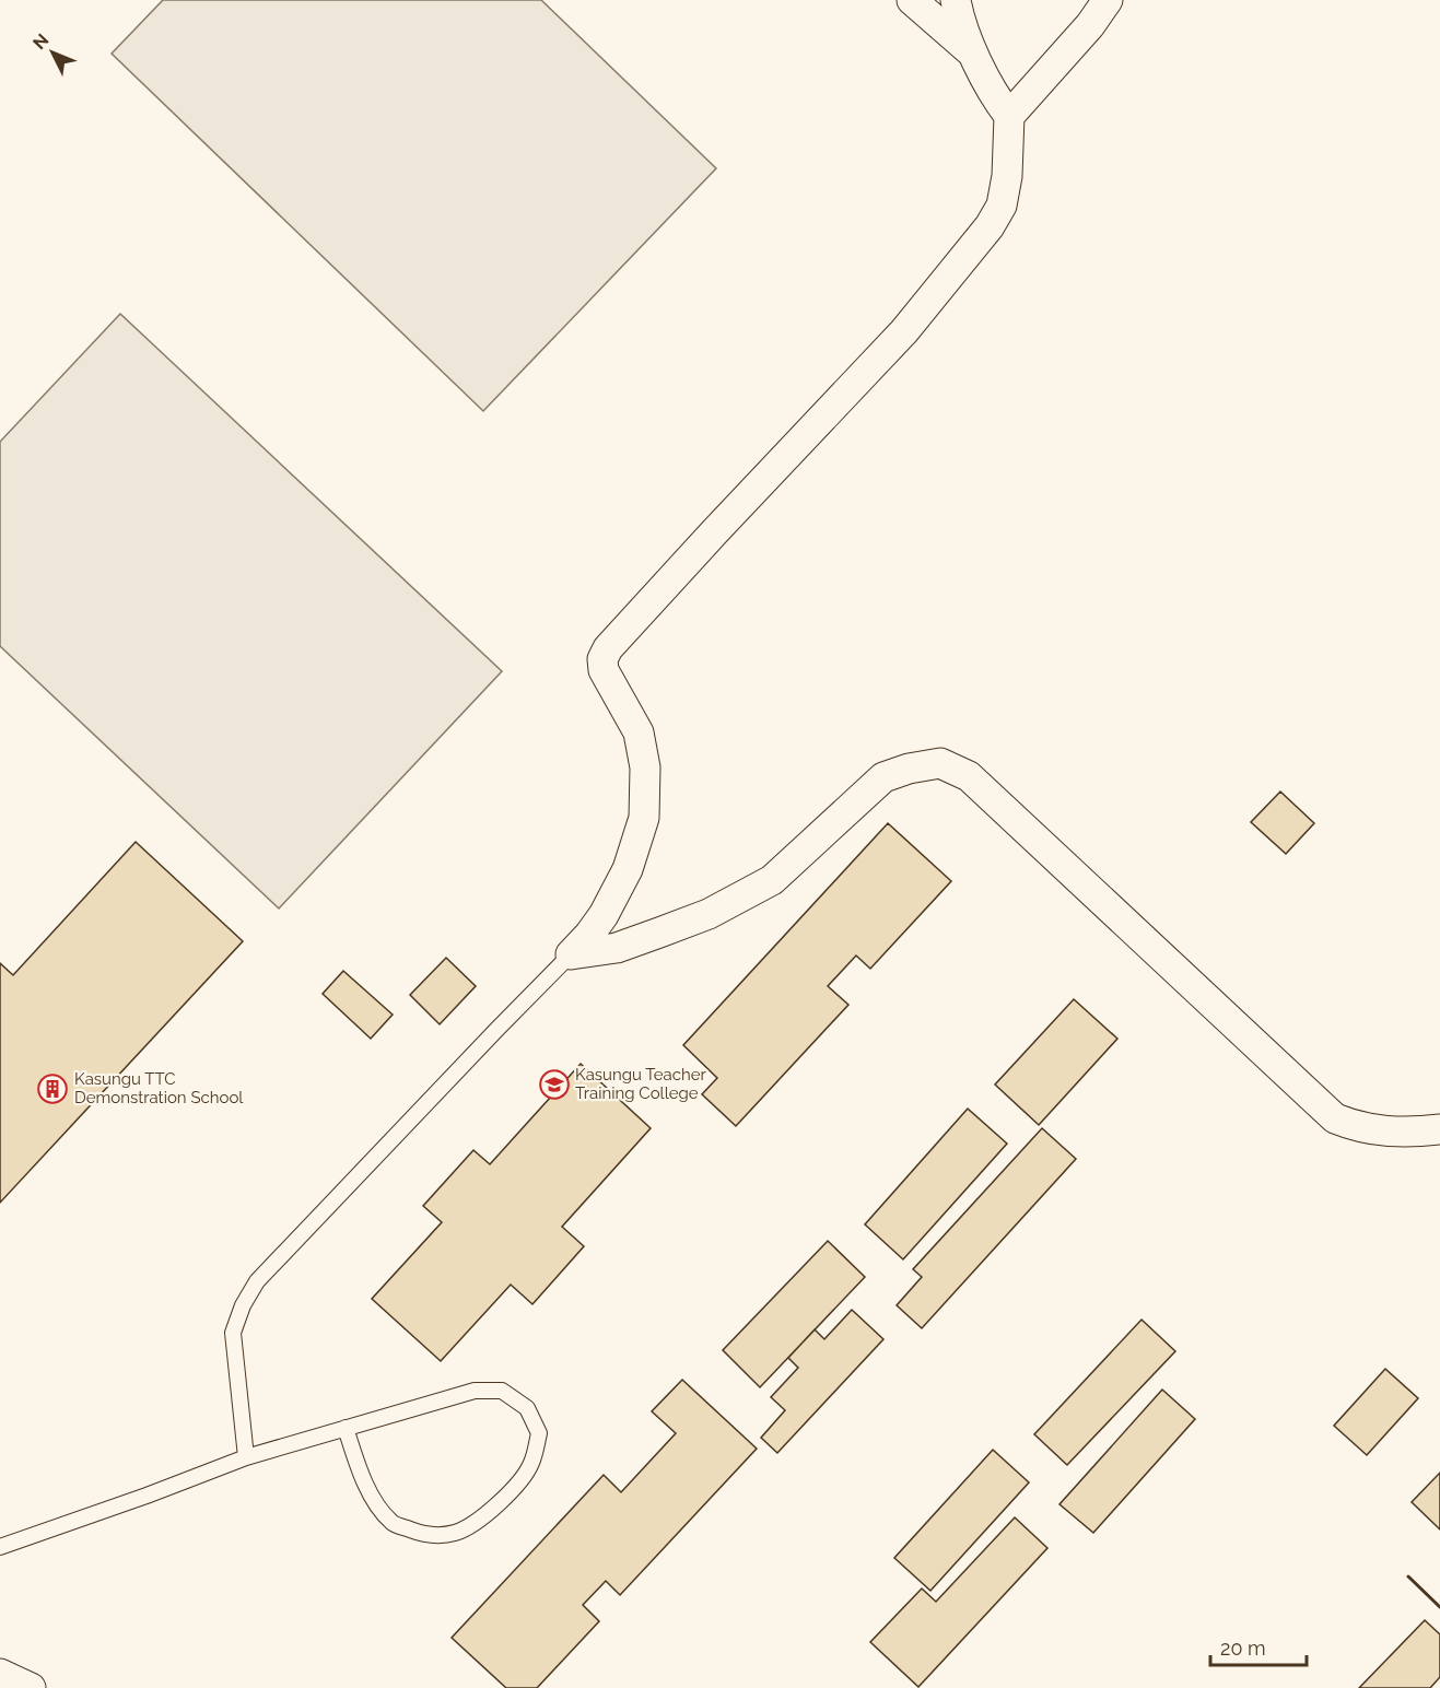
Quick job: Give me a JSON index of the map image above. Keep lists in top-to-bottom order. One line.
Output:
{"places":{"school or university":["Kasungu Teacher Training College"],"building":["Kasungu TTC Demonstration School"]},"scale_bar":"20 m","north":"top left"}
